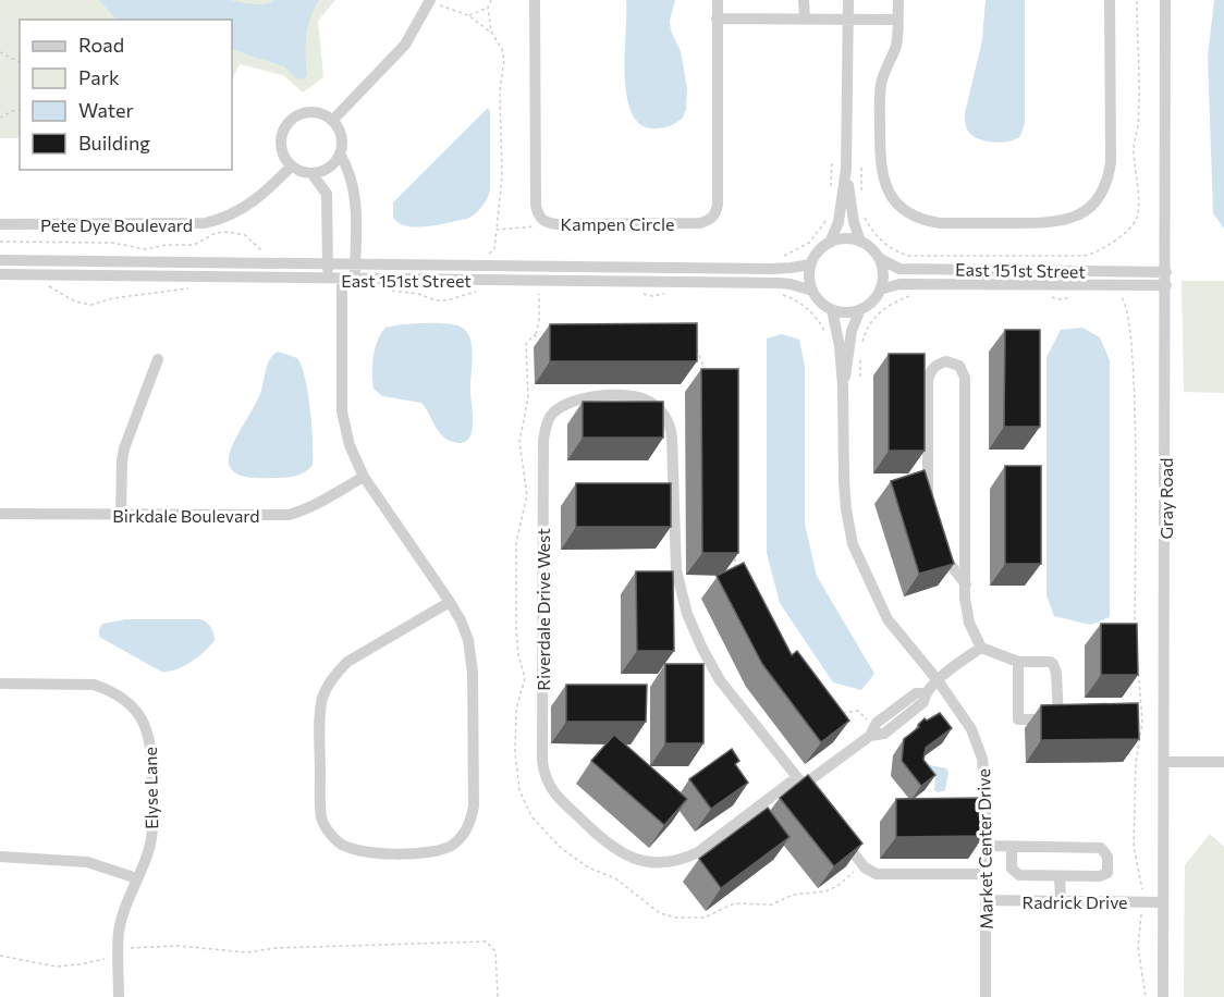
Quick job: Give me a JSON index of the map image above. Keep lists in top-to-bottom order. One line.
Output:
{"streets":{"street":["Kampen Circle","Pete Dye Boulevard","East 151st Street","Gray Road","Birkdale Boulevard","Riverdale Drive West","Elyse Lane","Market Center Drive","Radrick Drive"]},"crossings":[["East 151st Street","Gray Road"],["East 151st Street","Market Center Drive"],["Gray Road","Radrick Drive"],["Market Center Drive","Radrick Drive"]],"legend":["Road","Park","Water","Building"]}
